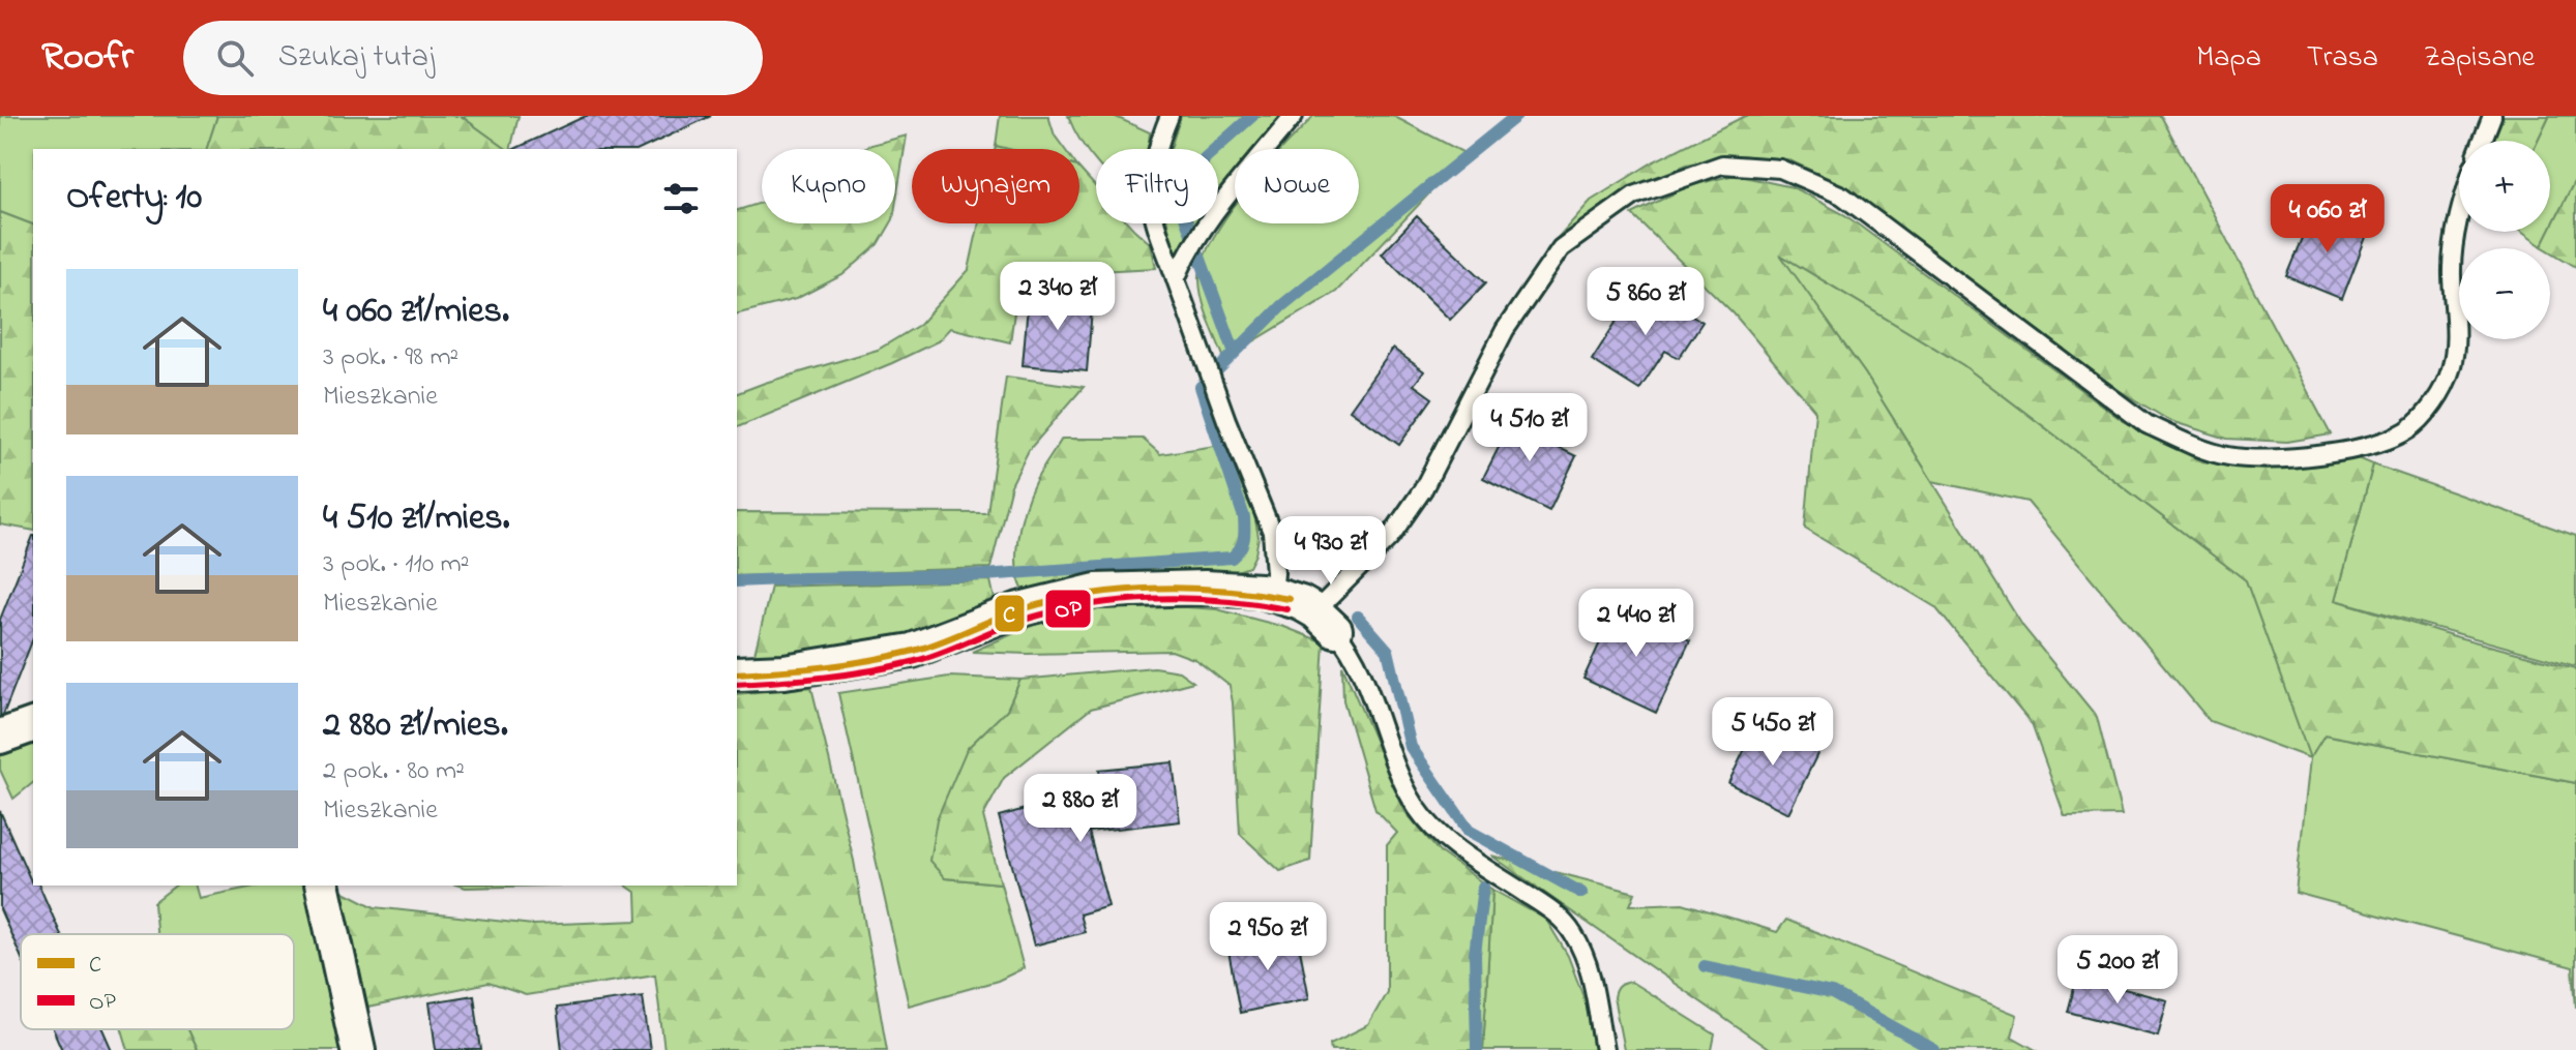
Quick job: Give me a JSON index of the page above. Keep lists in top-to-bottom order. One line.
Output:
{"lines":["transit line C","transit line OP"],"legend":["C","OP"],"page":{"header":"Roofr","search":"Szukaj tutaj","nav":["Mapa","Trasa","Zapisane"],"map_buttons":["+","−"],"chip":["Kupno","Wynajem","Filtry","Nowe"],"heading":"Oferty: 10","price":["4 060 zł","2 340 zł","5 860 zł","4 510 zł","4 930 zł","2 440 zł","5 450 zł","2 880 zł","2 950 zł","5 200 zł"],"list":[{"name":"4 060 zł/mies.","note":"3 pok. · 98 m² · Mieszkanie"},{"name":"4 510 zł/mies.","note":"3 pok. · 110 m² · Mieszkanie"},{"name":"2 880 zł/mies.","note":"2 pok. · 80 m² · Mieszkanie"}]}}
